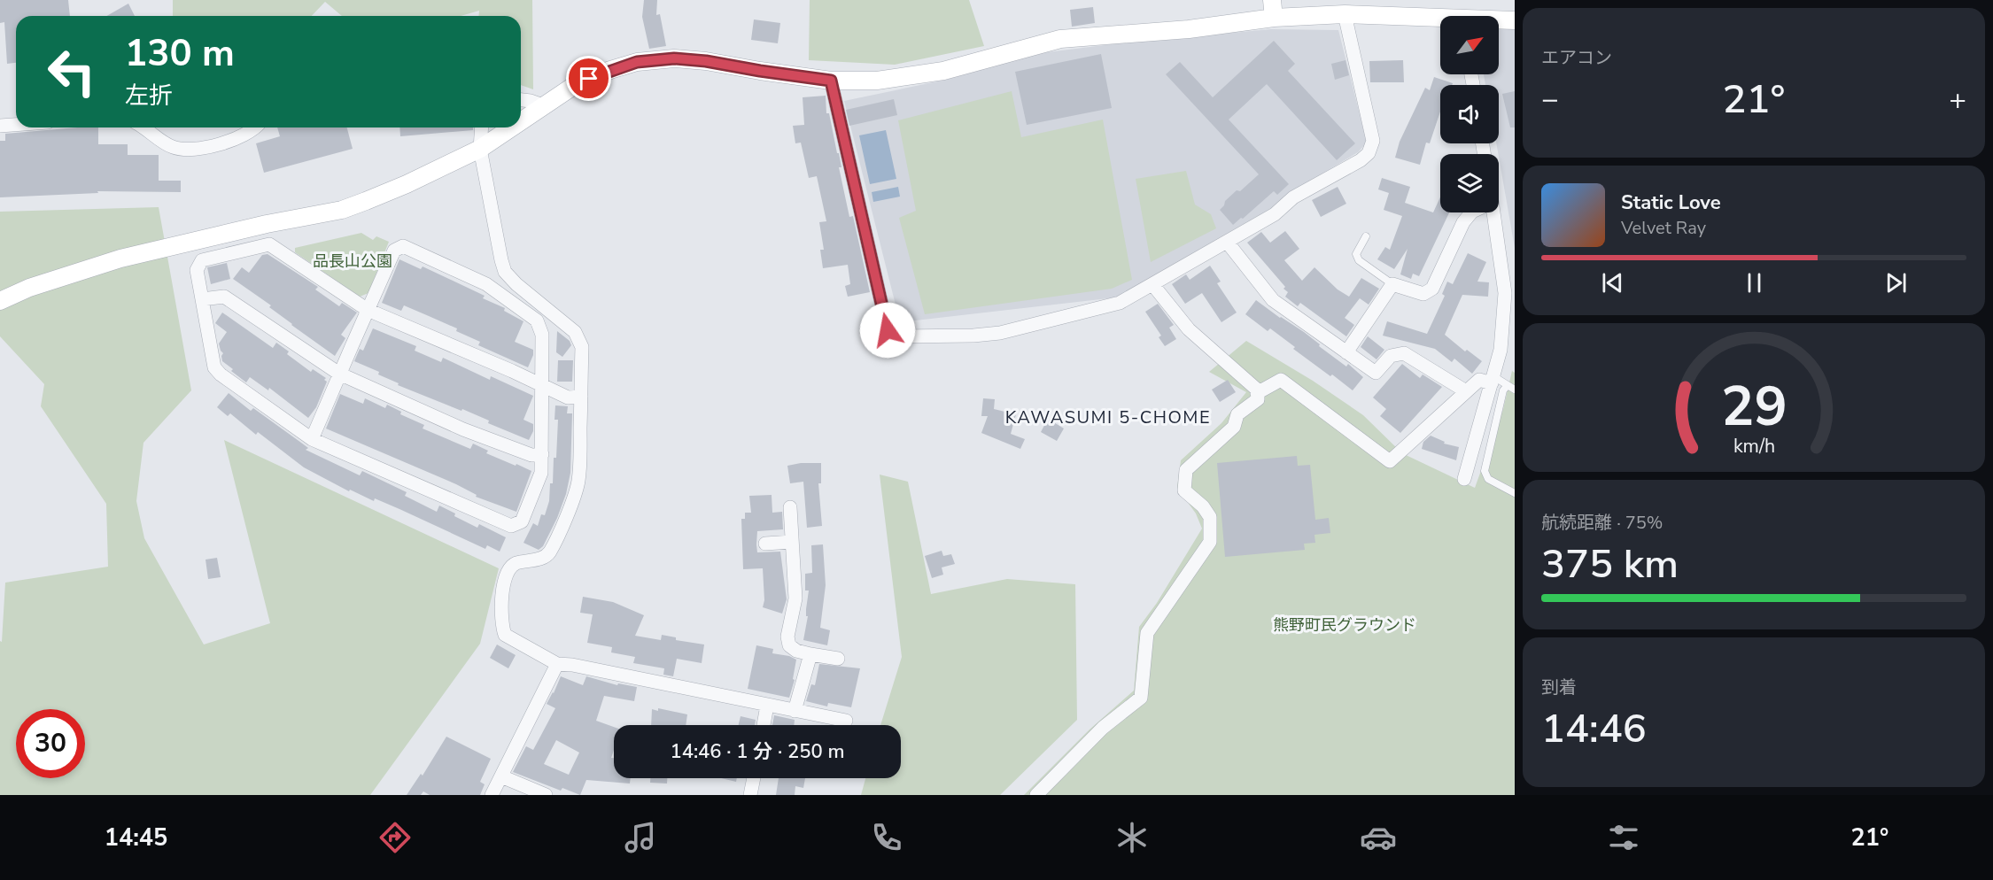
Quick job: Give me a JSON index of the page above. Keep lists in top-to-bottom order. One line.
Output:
{"districts":["KAWASUMI 5-CHOME"],"parks":["品長山公園","熊野町民グラウンド"],"north":"top right","page":{"tile":["エアコン",["航続距離 · 75%","375 km"],["到着","14:46"]],"turn":["130 m","左折"],"heat":["−","21°","+"],"song":["Static Love","Velvet Ray"],"limit":"30","trip":"14:46 · 1 分 · 250 m","tabs":["14:45","21°"],"gauge":["29","km/h"]}}
